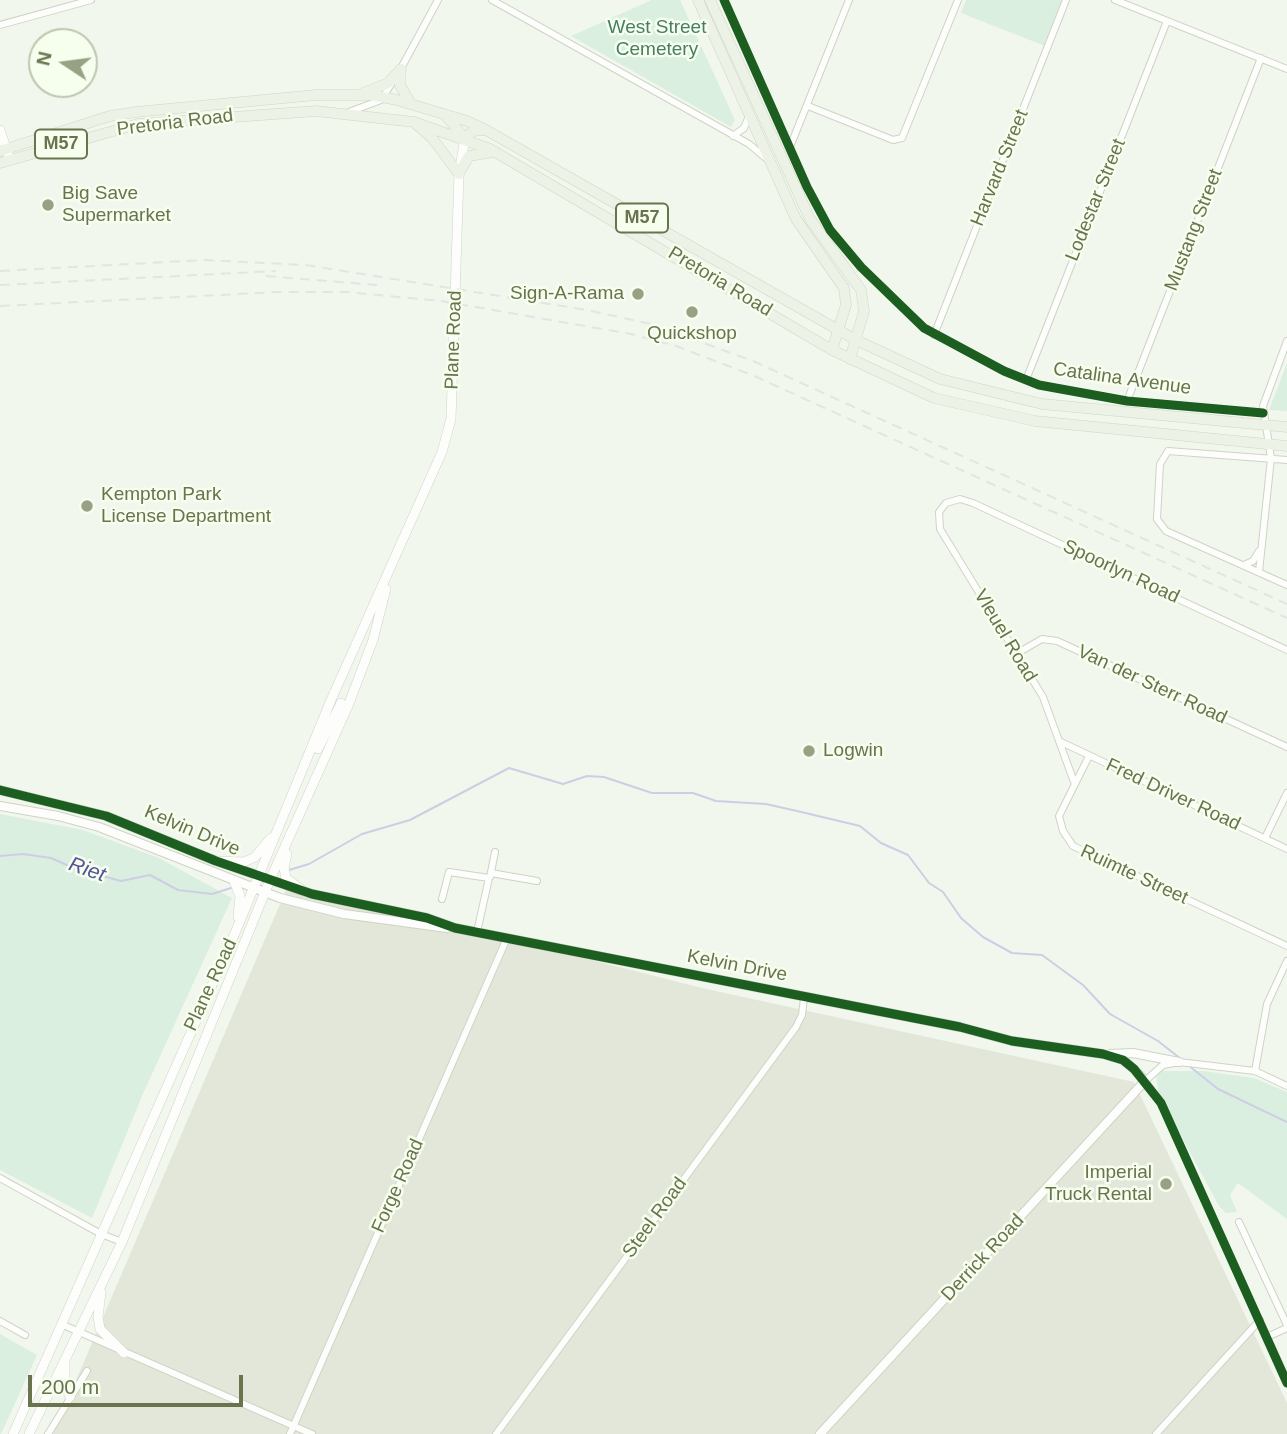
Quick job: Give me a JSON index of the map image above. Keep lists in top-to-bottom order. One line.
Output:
{"streets":{"main road":["Pretoria Road","M57","Plane Road"],"street":["Harvard Street","Lodestar Street","Mustang Street","Catalina Avenue","Spoorlyn Road","Vleuel Road","Van der Sterr Road","Fred Driver Road","Kelvin Drive","Ruimte Street","Forge Road","Steel Road","Derrick Road"]},"crossings":[["Pretoria Road","Plane Road"],["Harvard Street","Catalina Avenue"],["Lodestar Street","Catalina Avenue"],["Mustang Street","Catalina Avenue"],["Plane Road","Kelvin Drive"],["Spoorlyn Road","Vleuel Road"],["Vleuel Road","Van der Sterr Road"],["Vleuel Road","Fred Driver Road"],["Vleuel Road","Ruimte Street"],["Fred Driver Road","Ruimte Street"],["Kelvin Drive","Forge Road"],["Kelvin Drive","Steel Road"],["Kelvin Drive","Derrick Road"]],"water":["Riet"],"parks":["West Street Cemetery"],"places":["Big Save Supermarket","Sign-A-Rama","Quickshop","Kempton Park License Department","Logwin","Imperial Truck Rental"],"scale_bar":"200 m","north":"left"}
